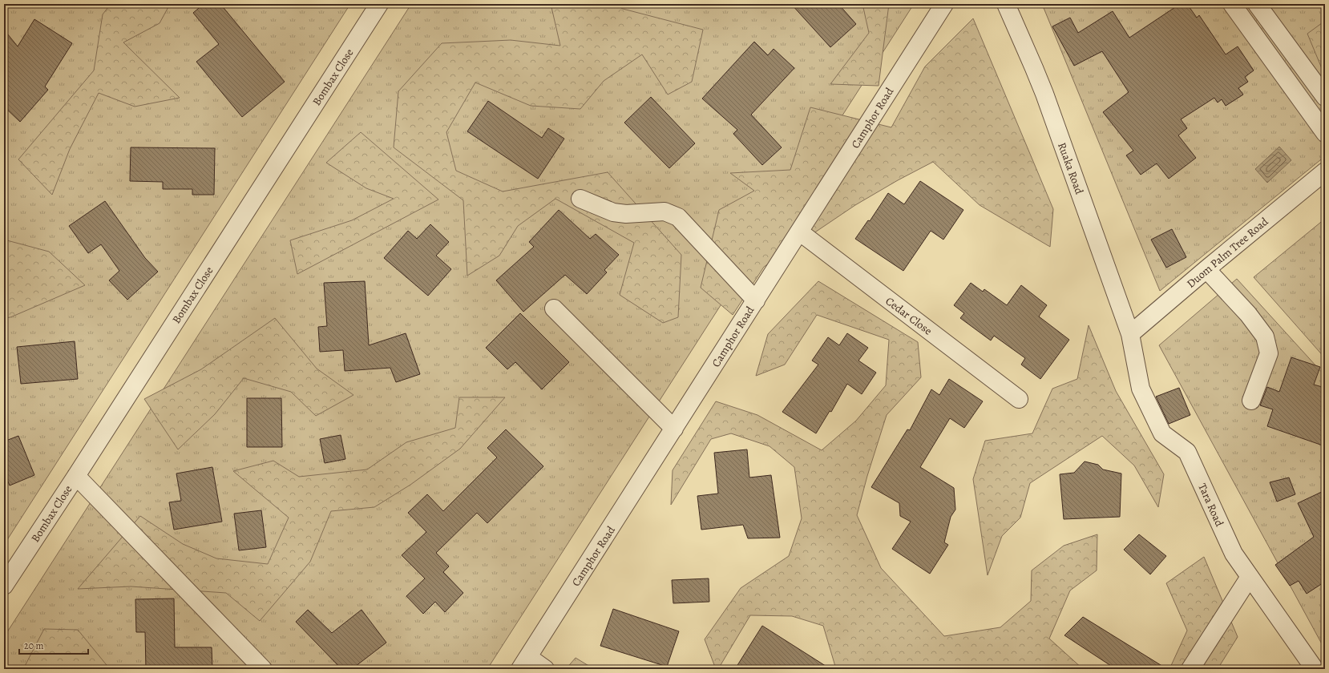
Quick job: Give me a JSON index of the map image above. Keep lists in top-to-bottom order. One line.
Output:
{"streets":{"street":["Bombax Close","Camphor Road","Ruaka Road","Duom Palm Tree Road","Cedar Close","Tara Road"]},"crossings":[["Camphor Road","Cedar Close"],["Ruaka Road","Duom Palm Tree Road"],["Ruaka Road","Tara Road"],["Duom Palm Tree Road","Tara Road"]],"scale_bar":"20 m"}
